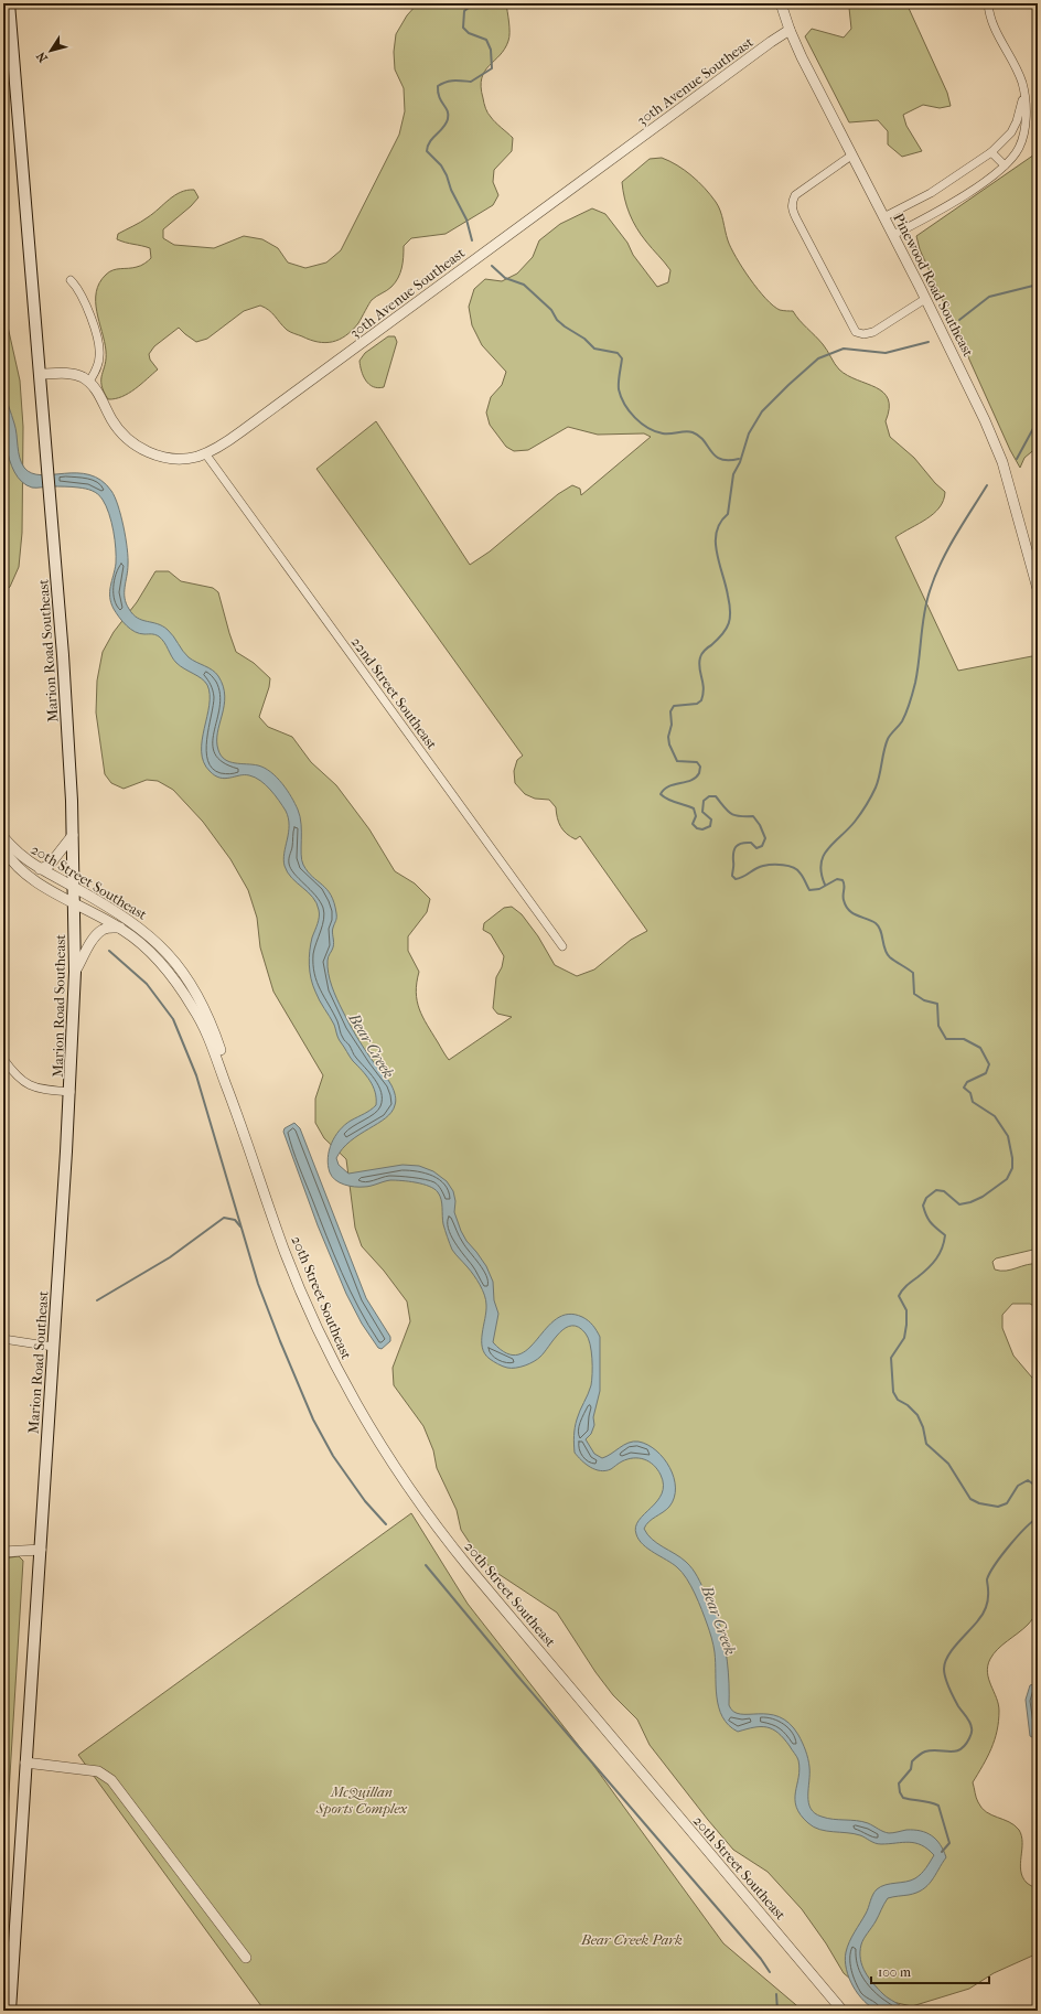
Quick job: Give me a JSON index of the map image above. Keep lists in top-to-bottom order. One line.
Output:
{"streets":{"main road":["Marion Road Southeast"],"street":["30th Avenue Southeast","Pinewood Road Southeast","22nd Street Southeast","20th Street Southeast"]},"crossings":[["30th Avenue Southeast","Pinewood Road Southeast"],["30th Avenue Southeast","Marion Road Southeast"],["30th Avenue Southeast","22nd Street Southeast"],["Marion Road Southeast","20th Street Southeast"]],"water":["Bear Creek"],"parks":["McQuillan Sports Complex","Bear Creek Park"],"scale_bar":"100 m","north":"bottom left"}
